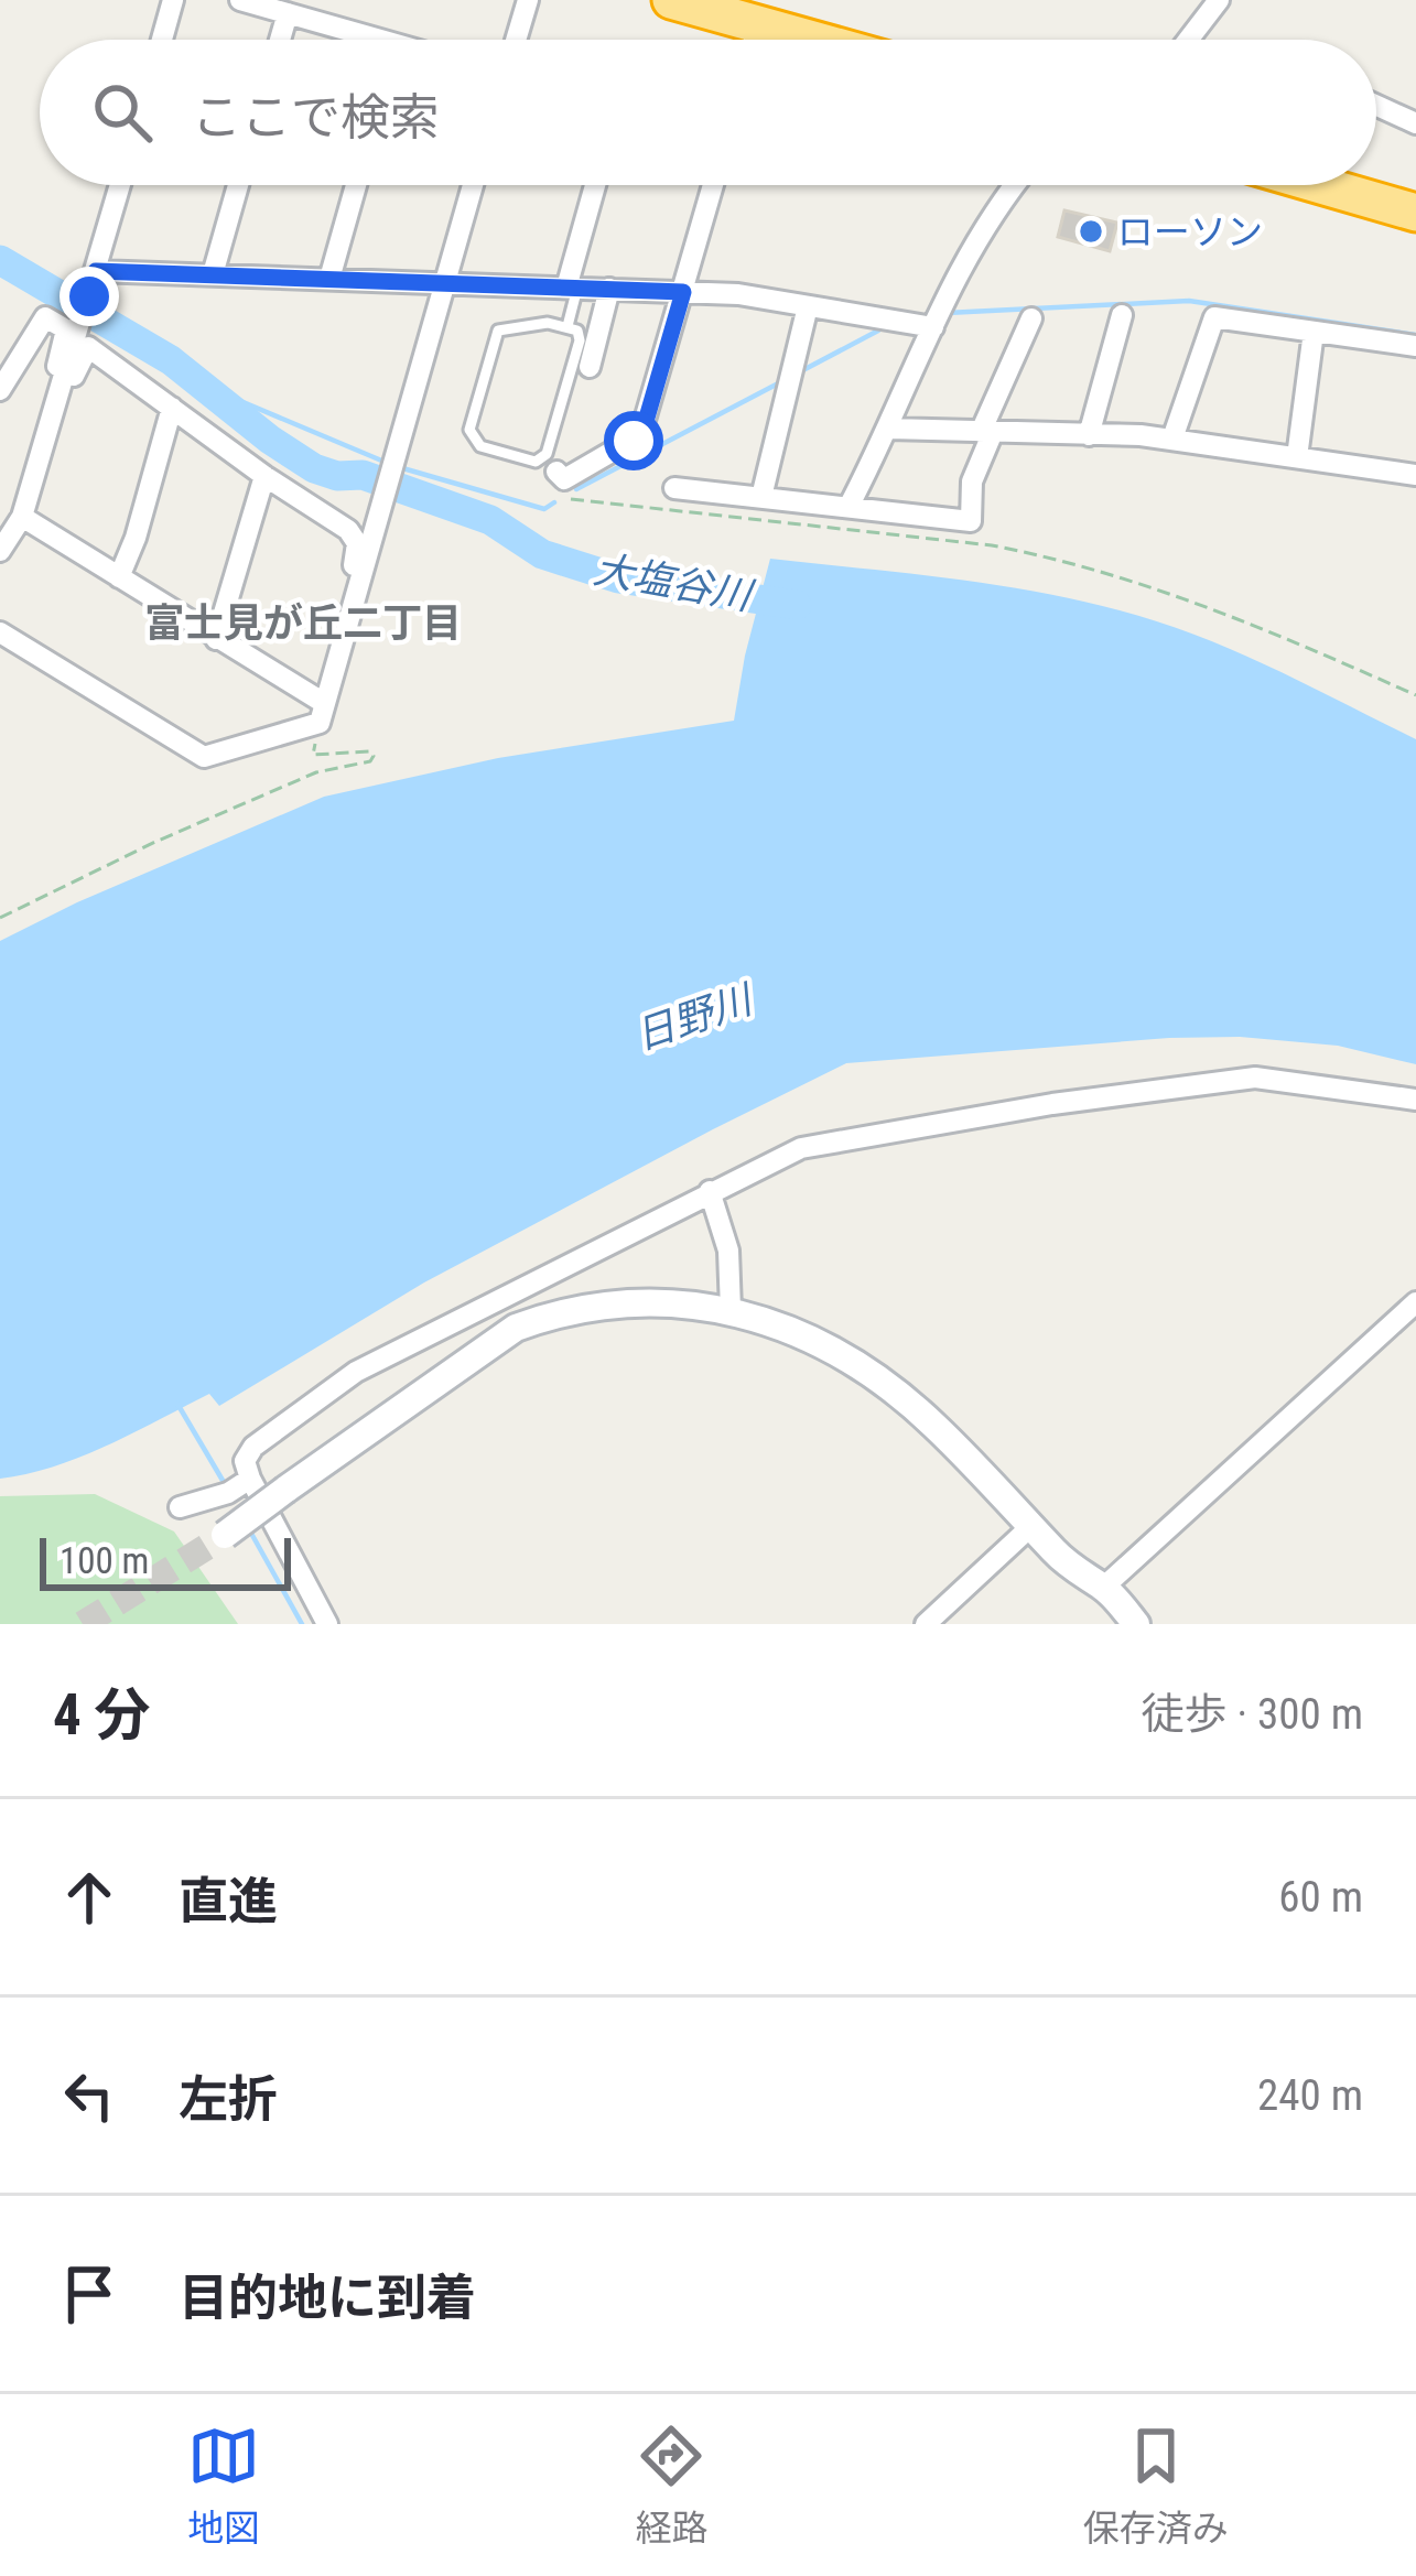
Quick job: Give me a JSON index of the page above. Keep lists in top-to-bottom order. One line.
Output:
{"districts":["富士見が丘二丁目"],"water":["大塩谷川","日野川"],"places":["ローソン"],"scale_bar":"100 m","page":{"search":"ここで検索","scale":"100 m","heading":["4 分","徒歩 · 300 m"],"list":[["直進","60 m"],["左折","240 m"],"目的地に到着"],"nav":["地図","経路","保存済み"]}}
